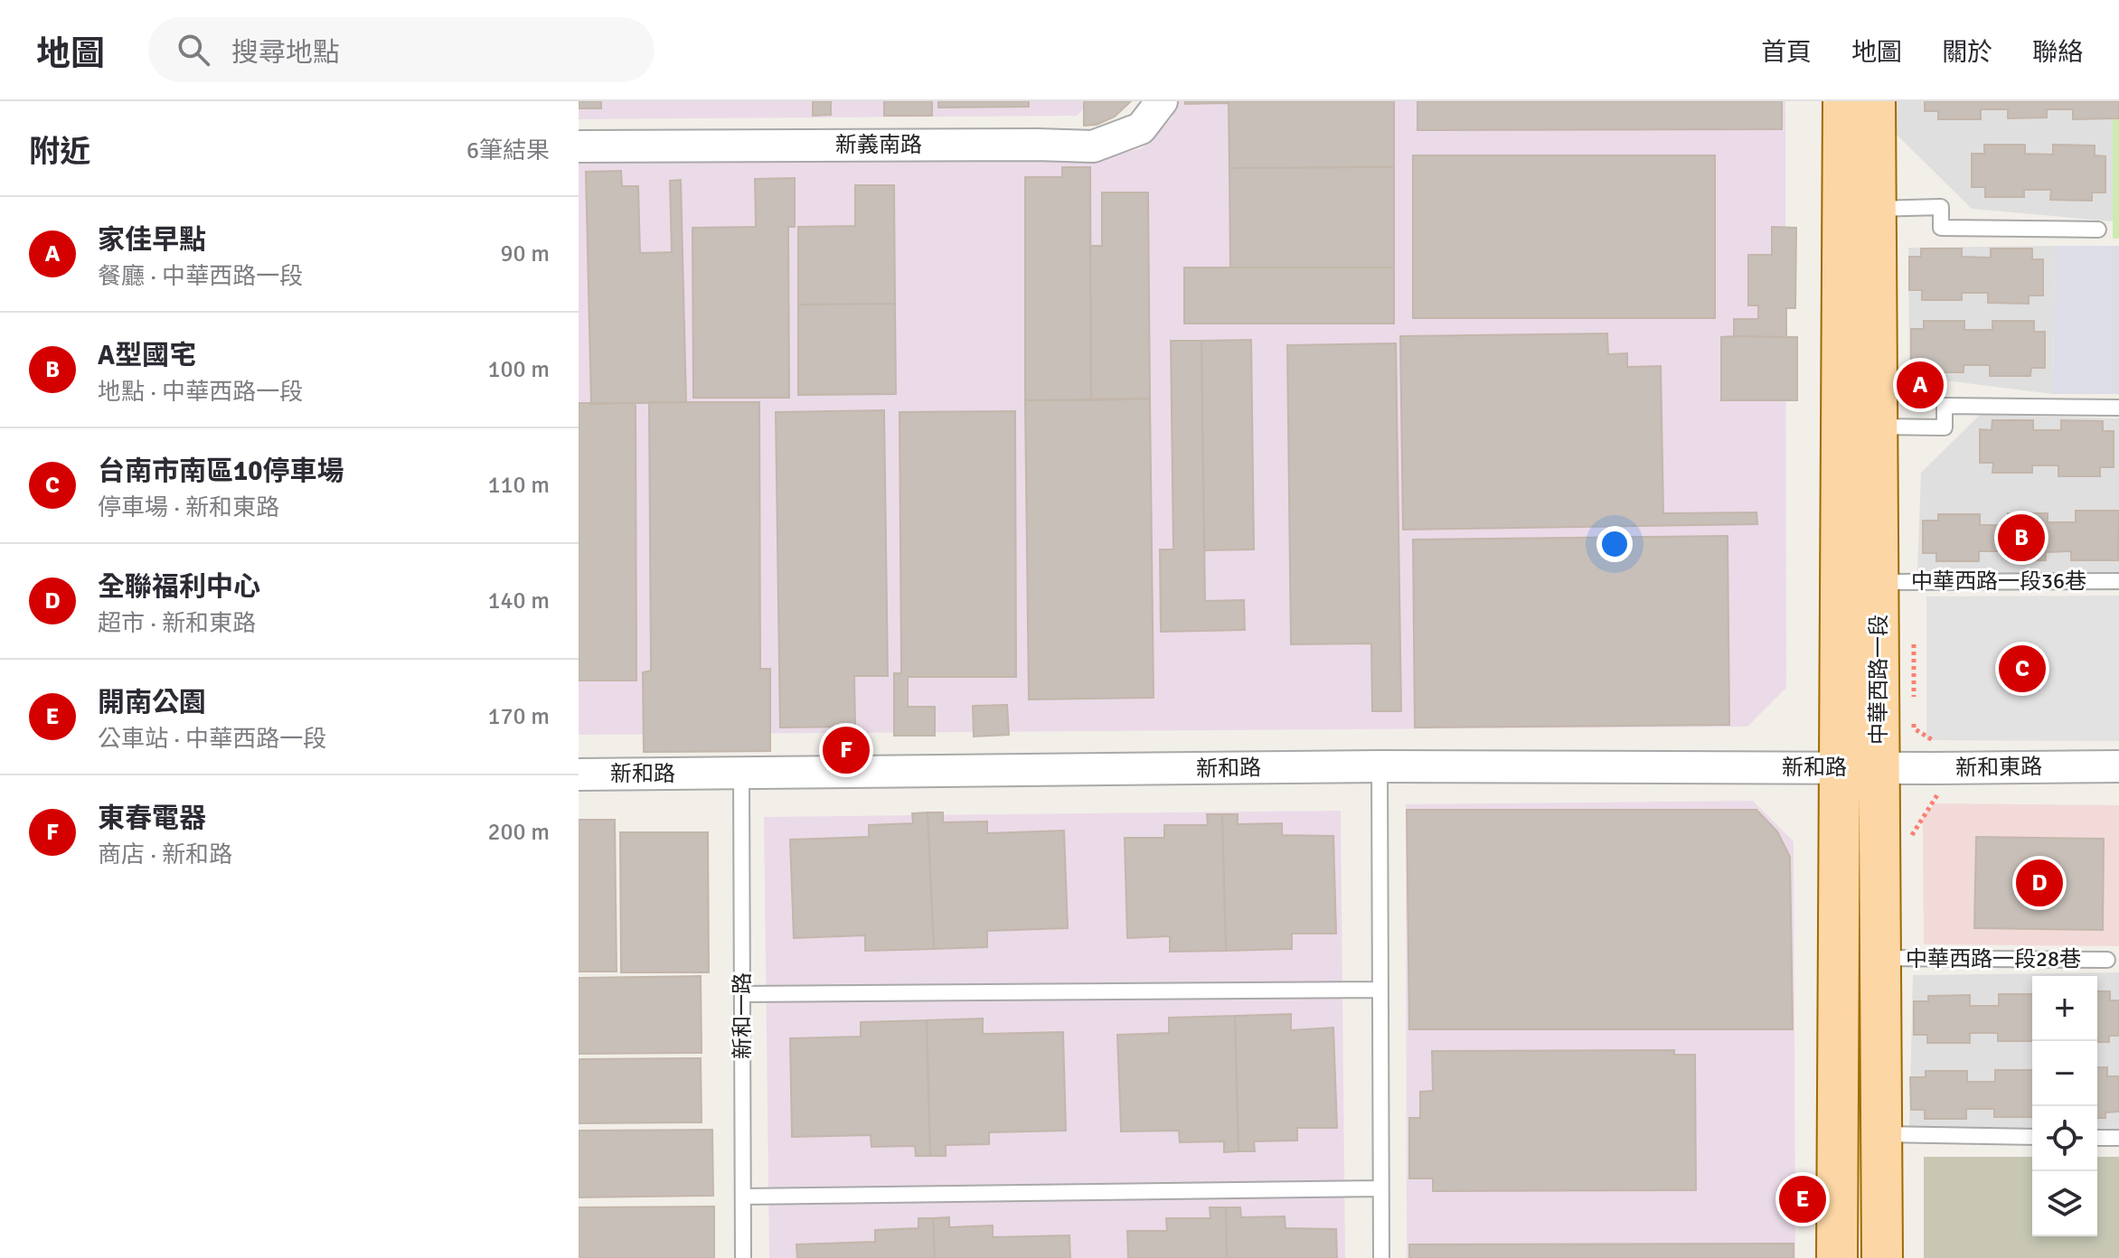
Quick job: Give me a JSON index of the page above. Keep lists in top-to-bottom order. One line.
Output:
{"streets":{"main road":["中華西路一段"],"street":["新義南路","新和路","新和東路"],"lane":["中華西路一段36巷","中華西路一段28巷","新和一路"]},"crossings":[["中華西路一段36巷","中華西路一段"],["中華西路一段","新和路"],["中華西路一段","新和東路"],["中華西路一段","中華西路一段28巷"],["新和路","新和東路"],["新和路","新和一路"]],"page":{"header":"地圖","search":"搜尋地點","nav":["首頁","地圖","關於","聯絡"],"heading":["附近","6筆結果"],"list":[{"mark":"A","name":"家佳早點","note":"餐廳 · 中華西路一段","value":"90 m"},{"mark":"B","name":"A型國宅","note":"地點 · 中華西路一段","value":"100 m"},{"mark":"C","name":"台南市南區10停車場","note":"停車場 · 新和東路","value":"110 m"},{"mark":"D","name":"全聯福利中心","note":"超市 · 新和東路","value":"140 m"},{"mark":"E","name":"開南公園","note":"公車站 · 中華西路一段","value":"170 m"},{"mark":"F","name":"東春電器","note":"商店 · 新和路","value":"200 m"}],"pins":["A","B","C","F","D","E"],"map_buttons":["+","−"]}}
